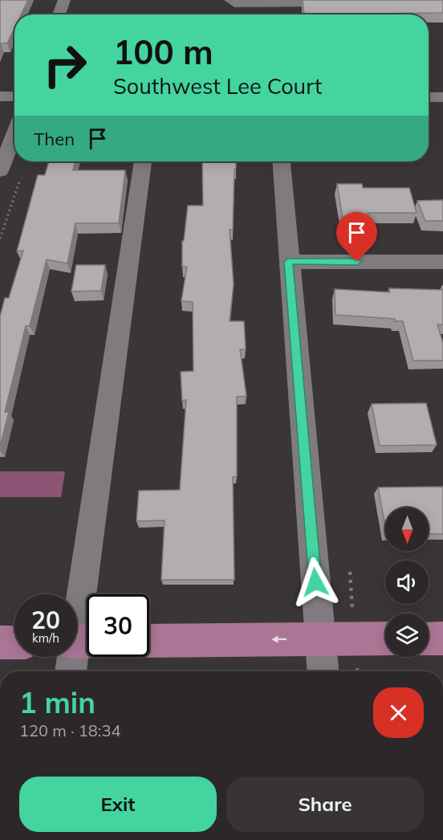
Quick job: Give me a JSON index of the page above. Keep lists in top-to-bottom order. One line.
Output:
{"north":"bottom","page":{"turn":["100 m","Southwest Lee Court"],"then":"Then","speed":"20 km/h","limit":"30","heading":["1 min","120 m · 18:34"],"buttons":["Exit","Share"]}}
